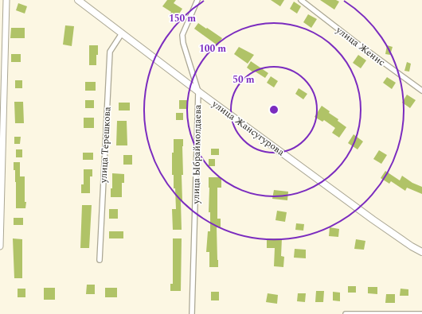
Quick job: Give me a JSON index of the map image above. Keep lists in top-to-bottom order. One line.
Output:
{"streets":{"main road":["улица Жансугурова"],"street":["улица Женис","улица Терешкова","улица Ыбраймолдаева"]},"crossings":[["улица Жансугурова","улица Терешкова"],["улица Жансугурова","улица Ыбраймолдаева"]],"rings":["150 m","100 m","50 m"]}
